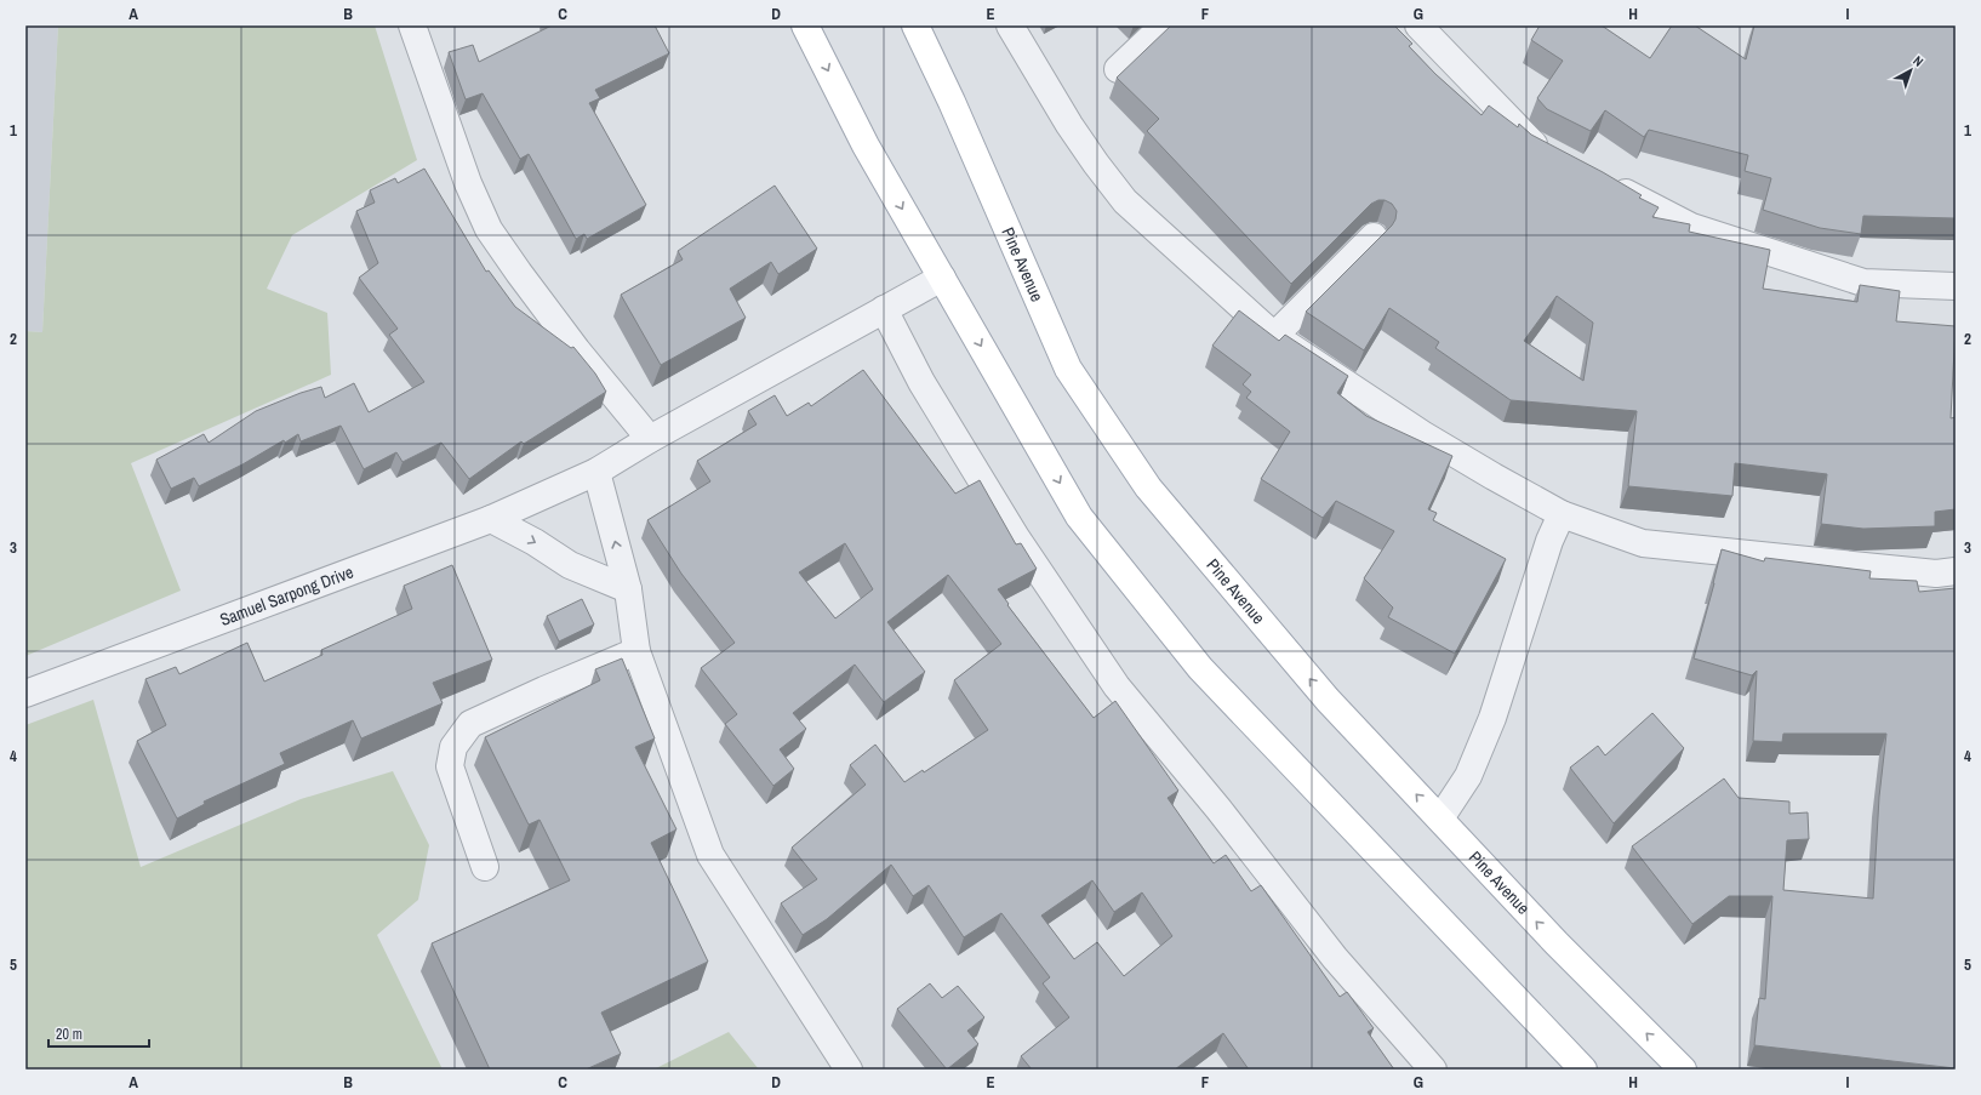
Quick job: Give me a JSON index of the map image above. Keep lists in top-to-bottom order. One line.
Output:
{"streets":{"main road":["Pine Avenue"],"street":["Samuel Sarpong Drive"]},"scale_bar":"20 m","north":"top right","grid":{"columns":["A","B","C","D","E","F","G","H","I"],"rows":["1","2","3","4","5"]}}
